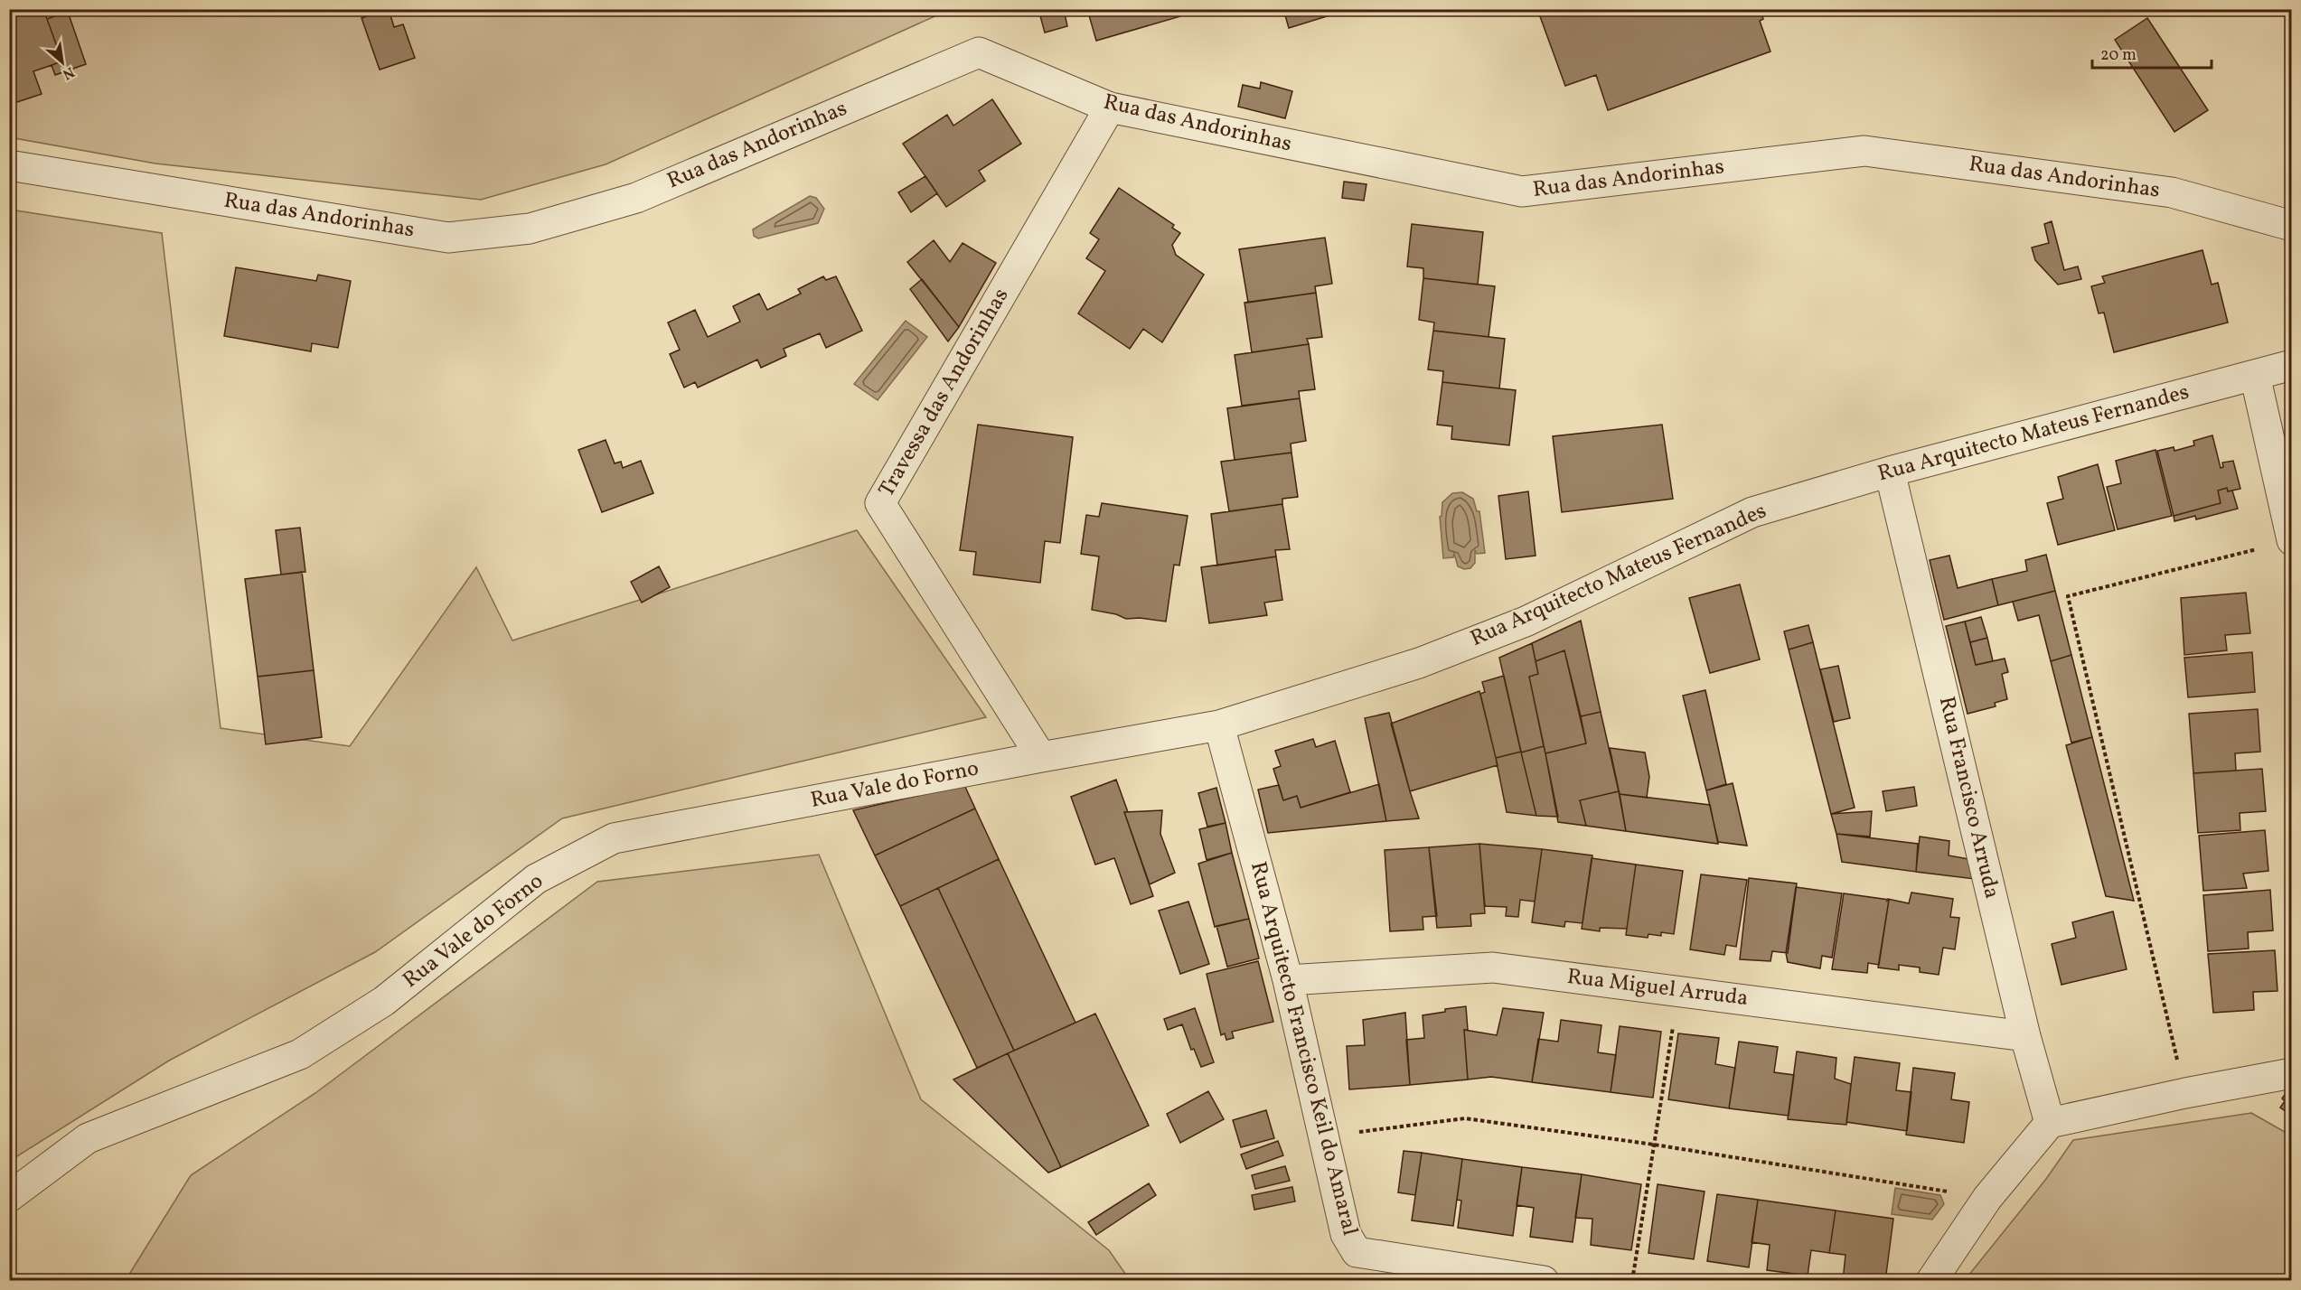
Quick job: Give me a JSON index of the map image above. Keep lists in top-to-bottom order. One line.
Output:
{"streets":{"street":["Rua das Andorinhas","Travessa das Andorinhas","Rua Arquitecto Mateus Fernandes","Rua Vale do Forno","Rua Francisco Arruda","Rua Miguel Arruda","Rua Arquitecto Francisco Keil do Amaral"]},"crossings":[["Rua das Andorinhas","Travessa das Andorinhas"],["Travessa das Andorinhas","Rua Arquitecto Mateus Fernandes"],["Travessa das Andorinhas","Rua Vale do Forno"],["Rua Arquitecto Mateus Fernandes","Rua Vale do Forno"],["Rua Arquitecto Mateus Fernandes","Rua Francisco Arruda"],["Rua Arquitecto Mateus Fernandes","Rua Arquitecto Francisco Keil do Amaral"],["Rua Francisco Arruda","Rua Miguel Arruda"],["Rua Miguel Arruda","Rua Arquitecto Francisco Keil do Amaral"]],"scale_bar":"20 m","north":"bottom right"}
